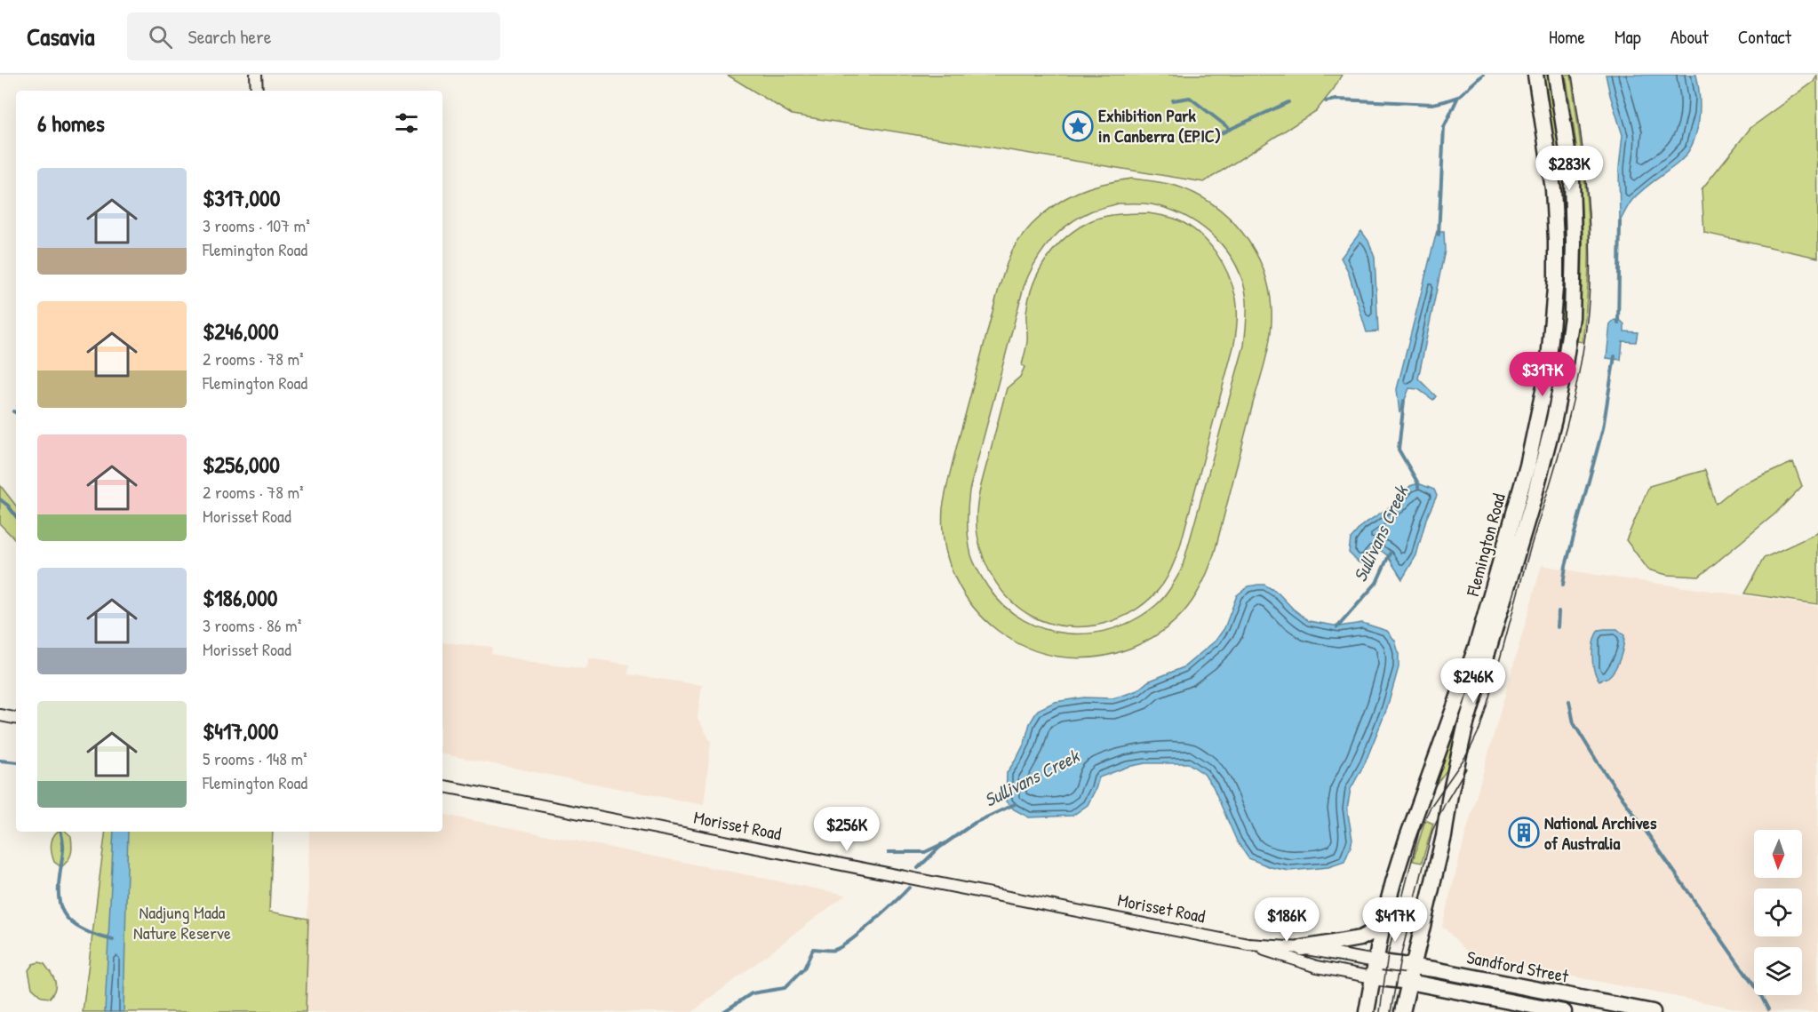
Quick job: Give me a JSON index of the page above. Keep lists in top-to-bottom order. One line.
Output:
{"streets":{"main road":["Flemington Road","Morisset Road","Sandford Street"]},"crossings":[["Flemington Road","Morisset Road"],["Flemington Road","Sandford Street"],["Morisset Road","Sandford Street"]],"water":["Sullivans Creek"],"parks":["Nadjung Mada Nature Reserve"],"places":{"place":["Exhibition Park in Canberra (EPIC)"],"building":["National Archives of Australia"]},"north":"bottom","page":{"header":"Casavia","search":"Search here","nav":["Home","Map","About","Contact"],"heading":"6 homes","price":["$283K","$317K","$246K","$256K","$186K","$417K"],"list":[{"name":"$317,000","note":"3 rooms · 107 m² · Flemington Road"},{"name":"$246,000","note":"2 rooms · 78 m² · Flemington Road"},{"name":"$256,000","note":"2 rooms · 78 m² · Morisset Road"},{"name":"$186,000","note":"3 rooms · 86 m² · Morisset Road"},{"name":"$417,000","note":"5 rooms · 148 m² · Flemington Road"}]}}
